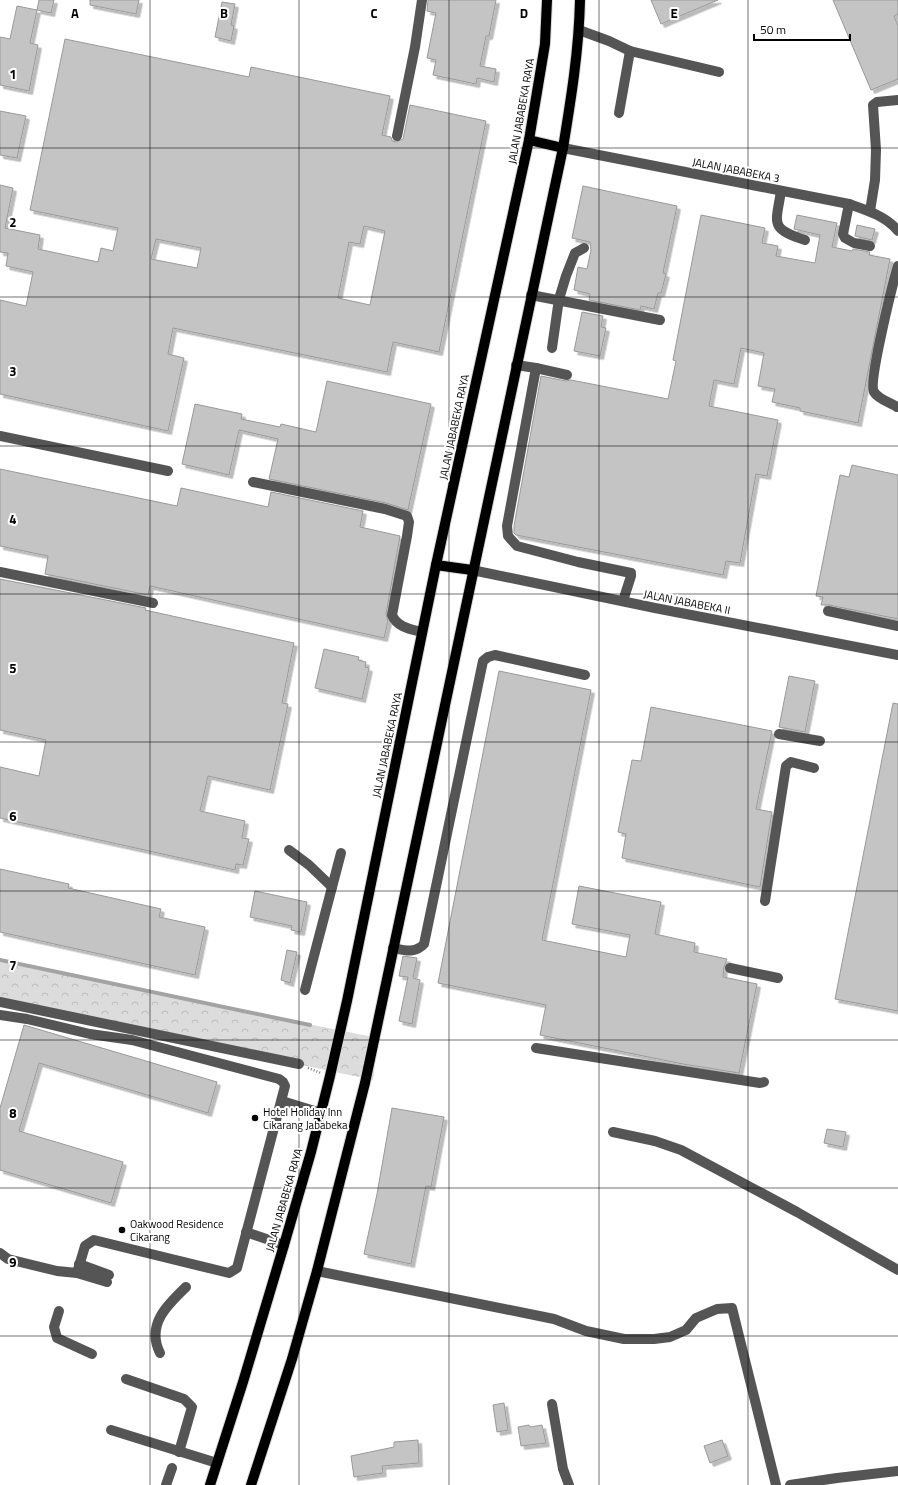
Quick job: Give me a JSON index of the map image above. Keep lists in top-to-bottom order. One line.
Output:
{"streets":{"main road":["JALAN JABABEKA RAYA"],"street":["JALAN JABABEKA 3","JALAN JABABEKA II"]},"places":["Hotel Holiday Inn Cikarang Jababeka","Oakwood Residence Cikarang"],"scale_bar":"50 m","grid":{"columns":["A","B","C","D","E"],"rows":["1","2","3","4","5","6","7","8","9"]}}
